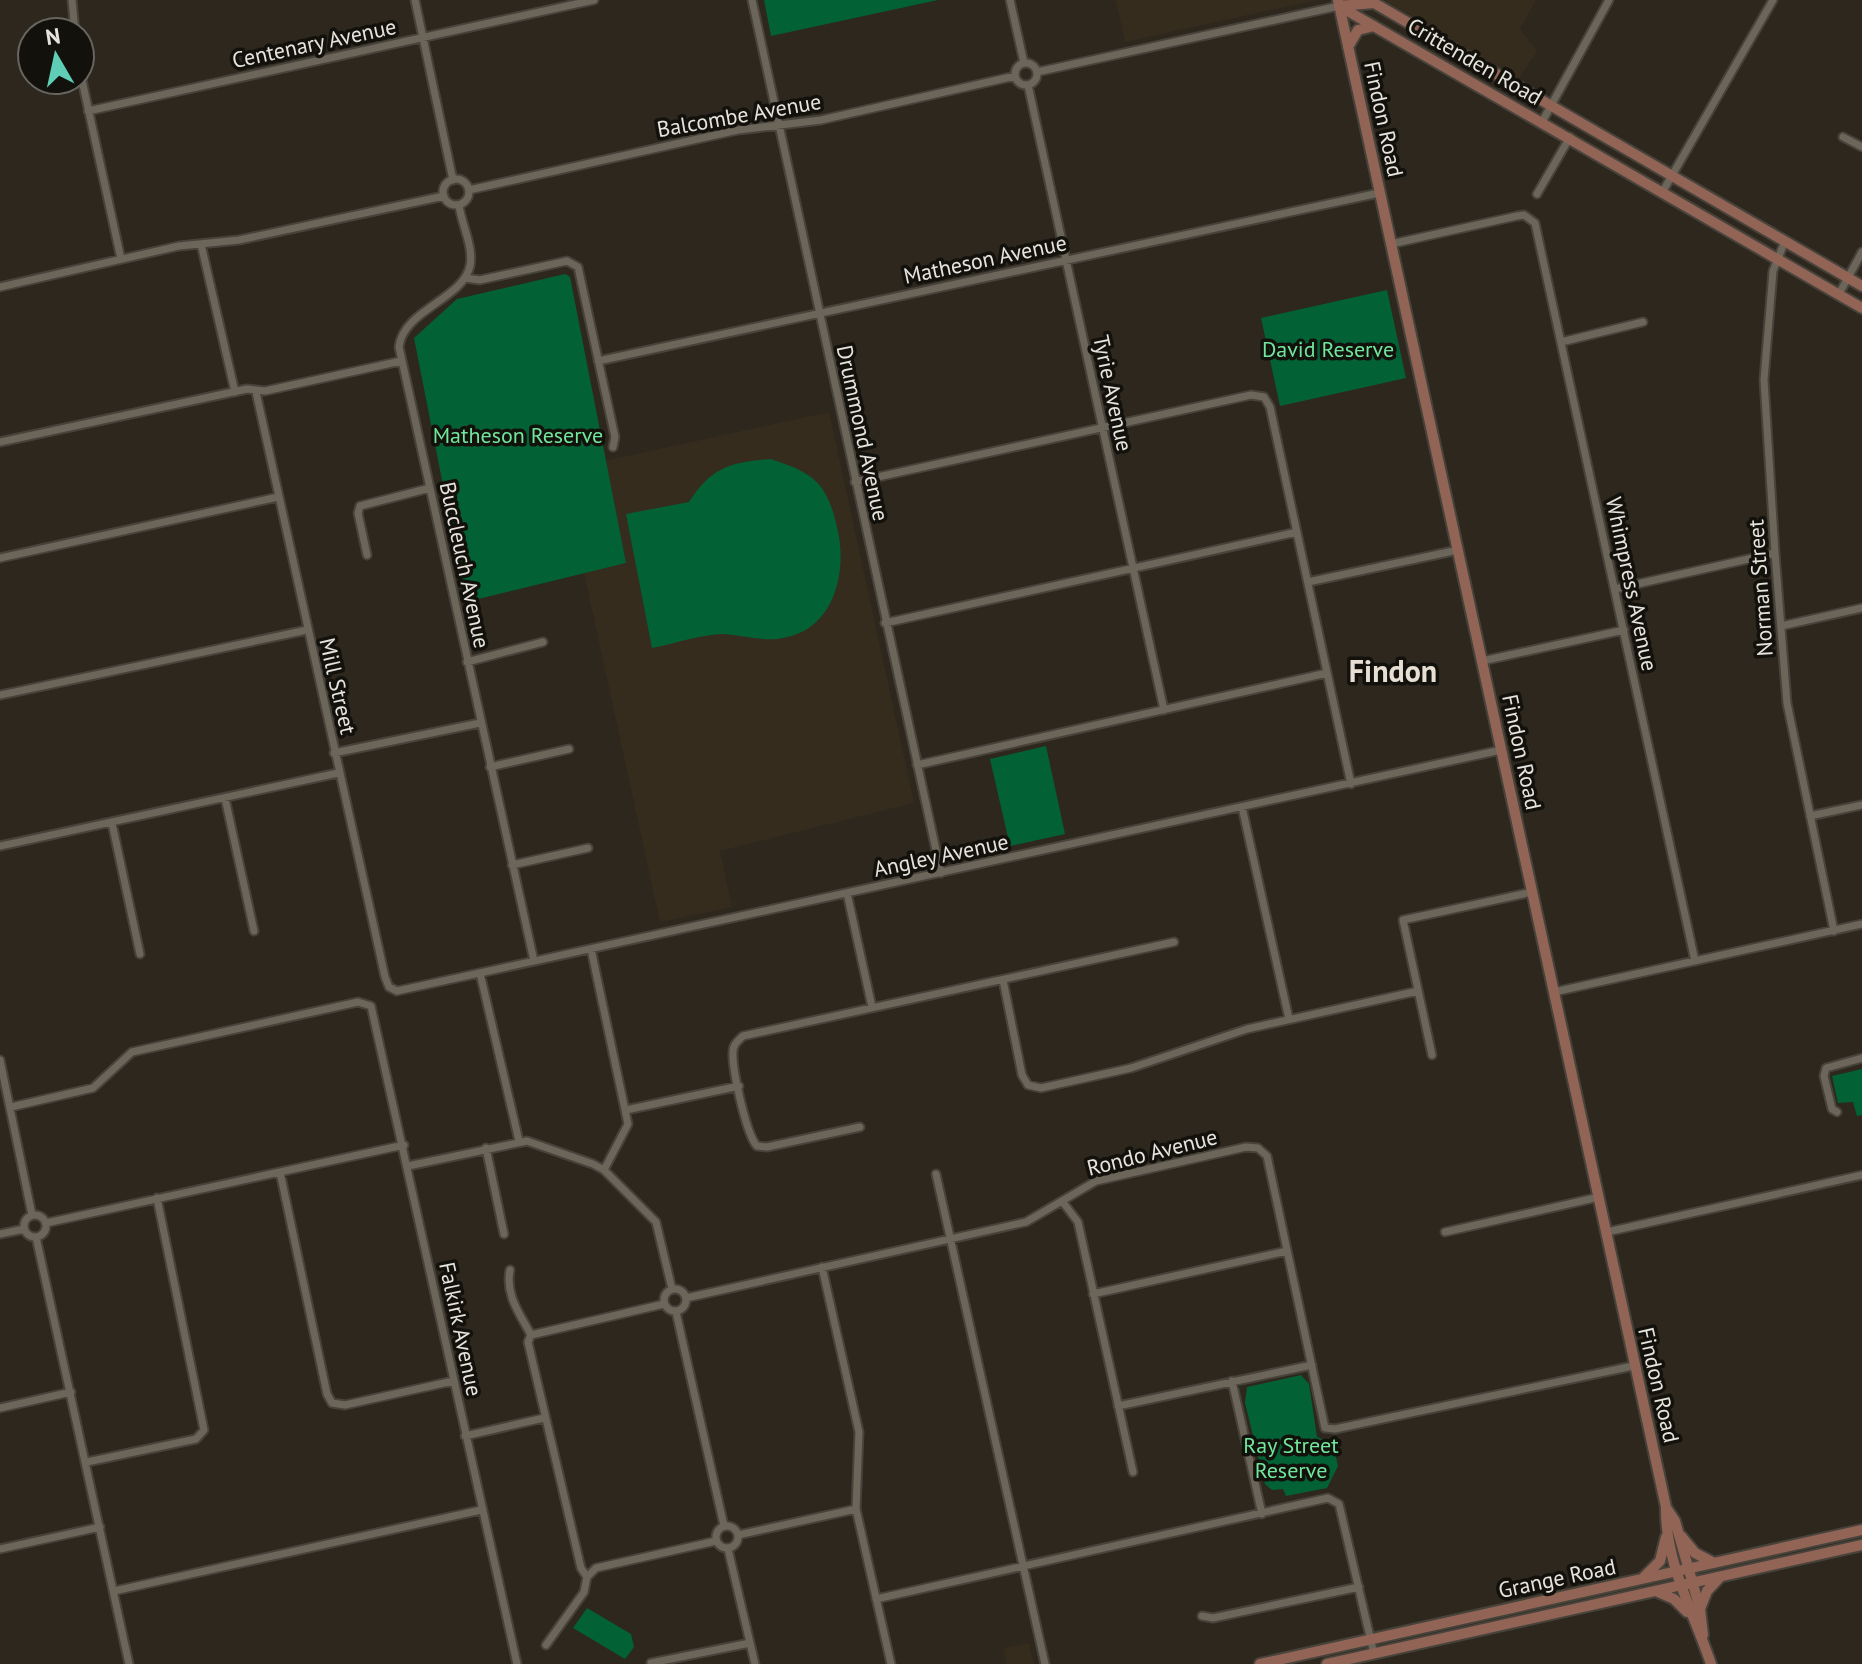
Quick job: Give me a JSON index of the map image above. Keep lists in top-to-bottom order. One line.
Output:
{"streets":{"main road":["Crittenden Road","Findon Road","Grange Road"],"street":["Centenary Avenue","Balcombe Avenue","Matheson Avenue","Tyrie Avenue","Drummond Avenue","Buccleuch Avenue","Whimpress Avenue","Norman Street","Mill Street","Angley Avenue","Rondo Avenue","Falkirk Avenue"]},"crossings":[["Crittenden Road","Findon Road"],["Crittenden Road","Norman Street"],["Balcombe Avenue","Tyrie Avenue"],["Balcombe Avenue","Drummond Avenue"],["Findon Road","Matheson Avenue"],["Findon Road","Whimpress Avenue"],["Findon Road","Angley Avenue"],["Findon Road","Rondo Avenue"],["Findon Road","Grange Road"],["Matheson Avenue","Tyrie Avenue"],["Matheson Avenue","Drummond Avenue"],["Drummond Avenue","Angley Avenue"],["Buccleuch Avenue","Angley Avenue"],["Mill Street","Angley Avenue"]],"districts":["Findon"],"parks":["David Reserve","Matheson Reserve","Ray Street Reserve"],"north":"top"}
